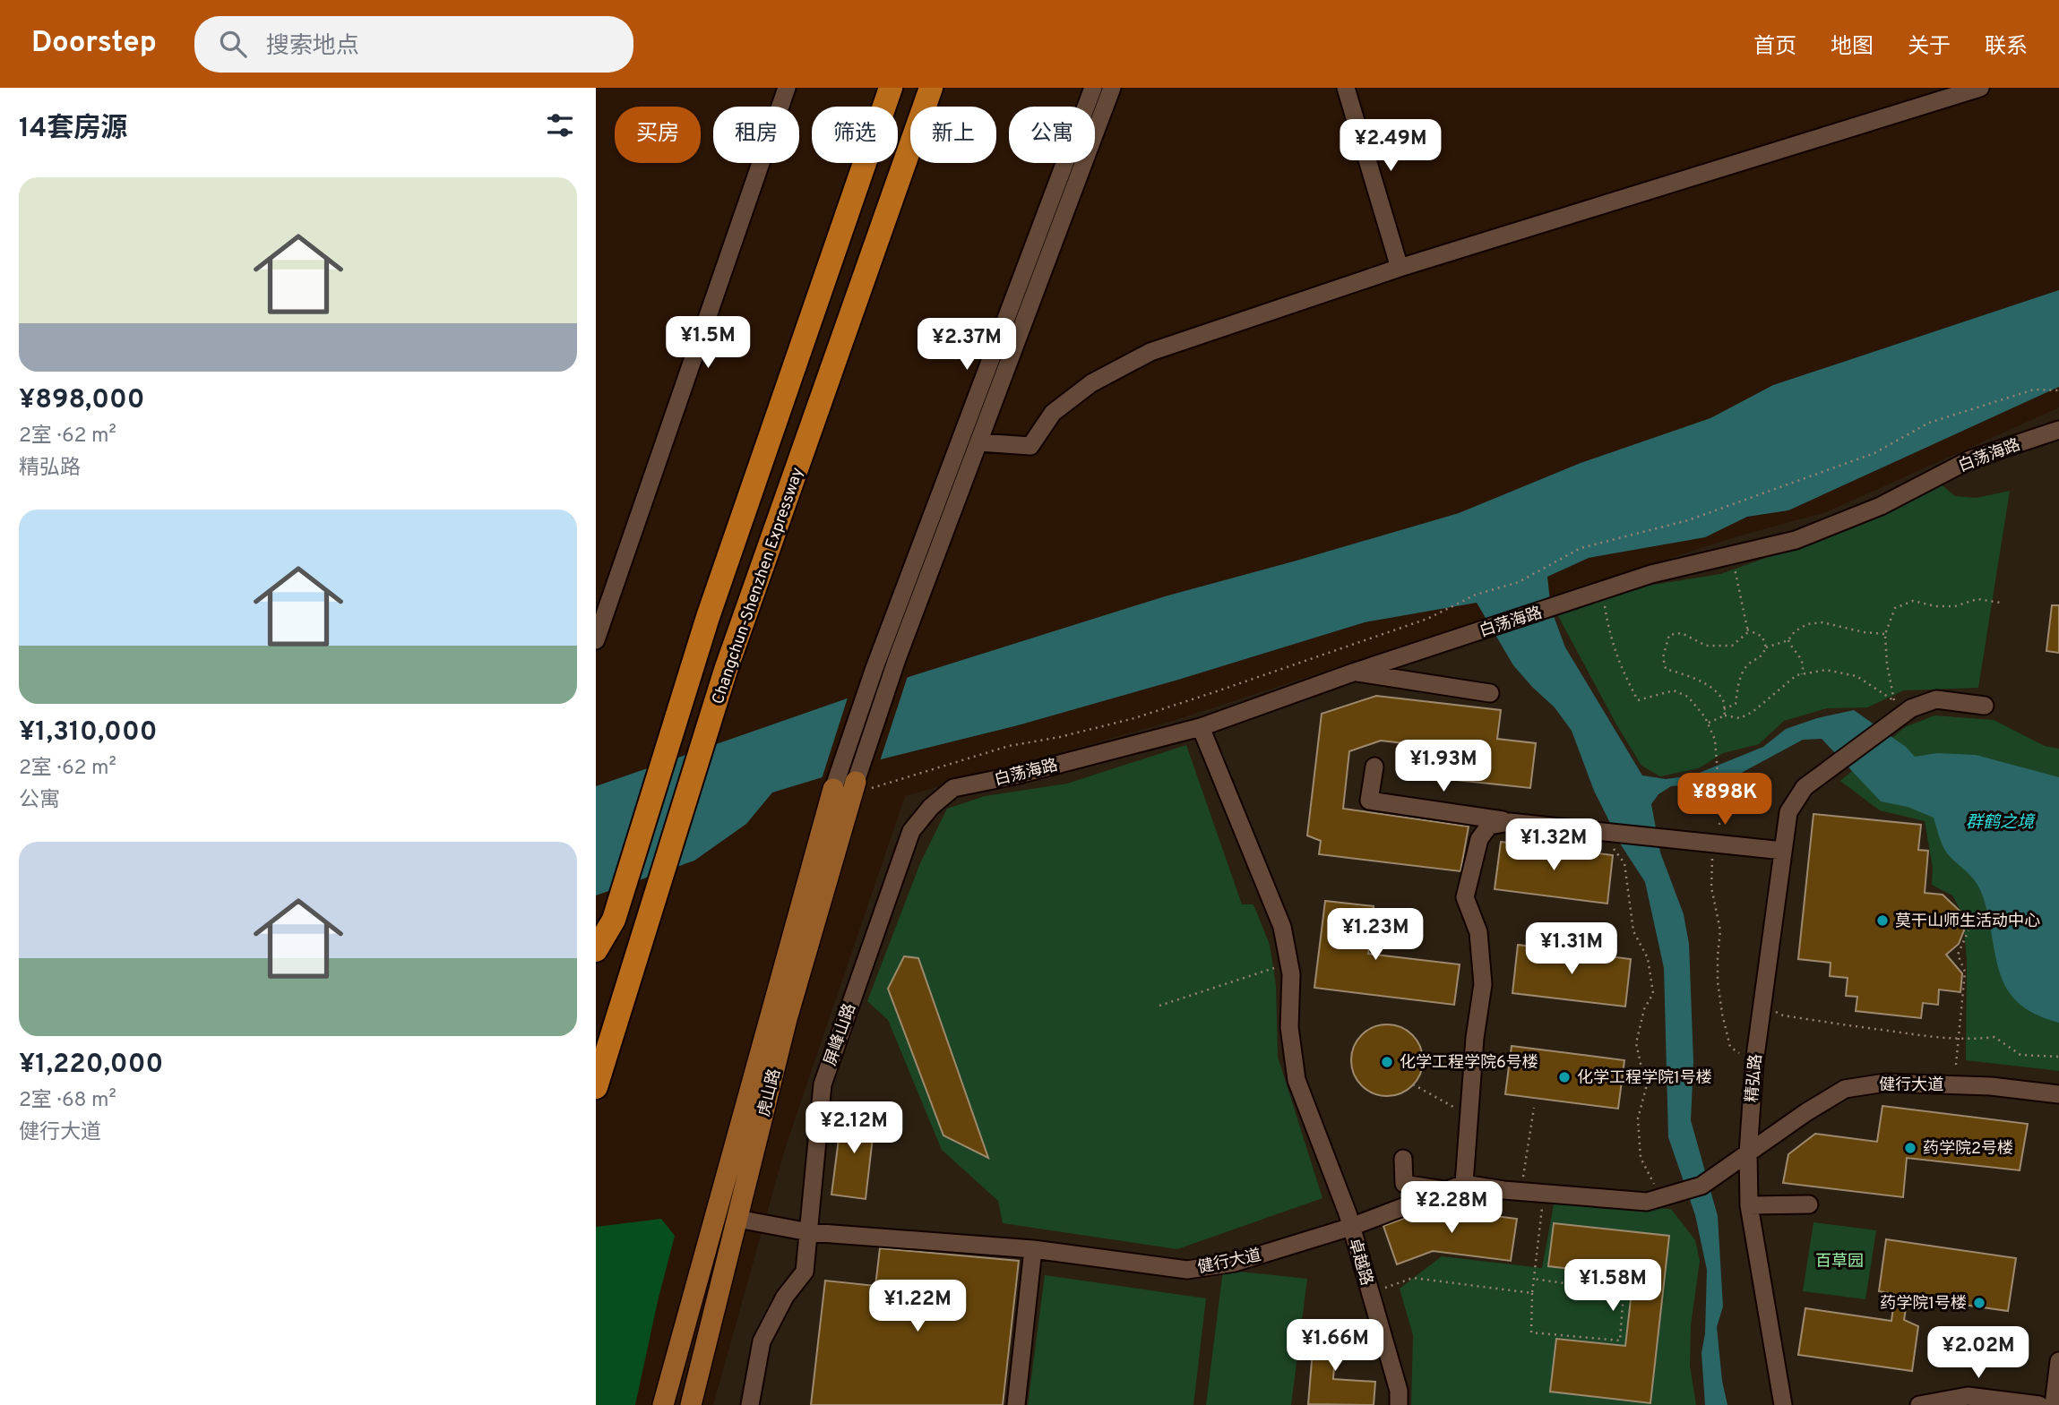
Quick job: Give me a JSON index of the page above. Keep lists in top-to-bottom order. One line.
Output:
{"streets":{"highway":["Changchun-Shenzhen Expressway"],"main road":["虎山路"],"street":["白荡海路","屏峰山路","精弘路","健行大道","卓越路"]},"crossings":[["白荡海路","屏峰山路"],["白荡海路","卓越路"],["屏峰山路","健行大道"],["精弘路","健行大道"],["健行大道","虎山路"],["健行大道","卓越路"]],"water":["群鹤之境"],"parks":["百草园"],"places":["莫干山师生活动中心","化学工程学院6号楼","化学工程学院1号楼","药学院2号楼","药学院1号楼"],"page":{"header":"Doorstep","search":"搜索地点","nav":["首页","地图","关于","联系"],"heading":"14套房源","chip":["买房","租房","筛选","新上","公寓"],"price":["¥2.49M","¥1.5M","¥2.37M","¥1.93M","¥898K","¥1.32M","¥1.23M","¥1.31M","¥2.12M","¥2.28M","¥1.58M","¥1.22M","¥1.66M","¥2.02M"],"list":[{"name":"¥898,000","note":"2室 · 62 m² · 精弘路"},{"name":"¥1,310,000","note":"2室 · 62 m² · 公寓"},{"name":"¥1,220,000","note":"2室 · 68 m² · 健行大道"}]}}
